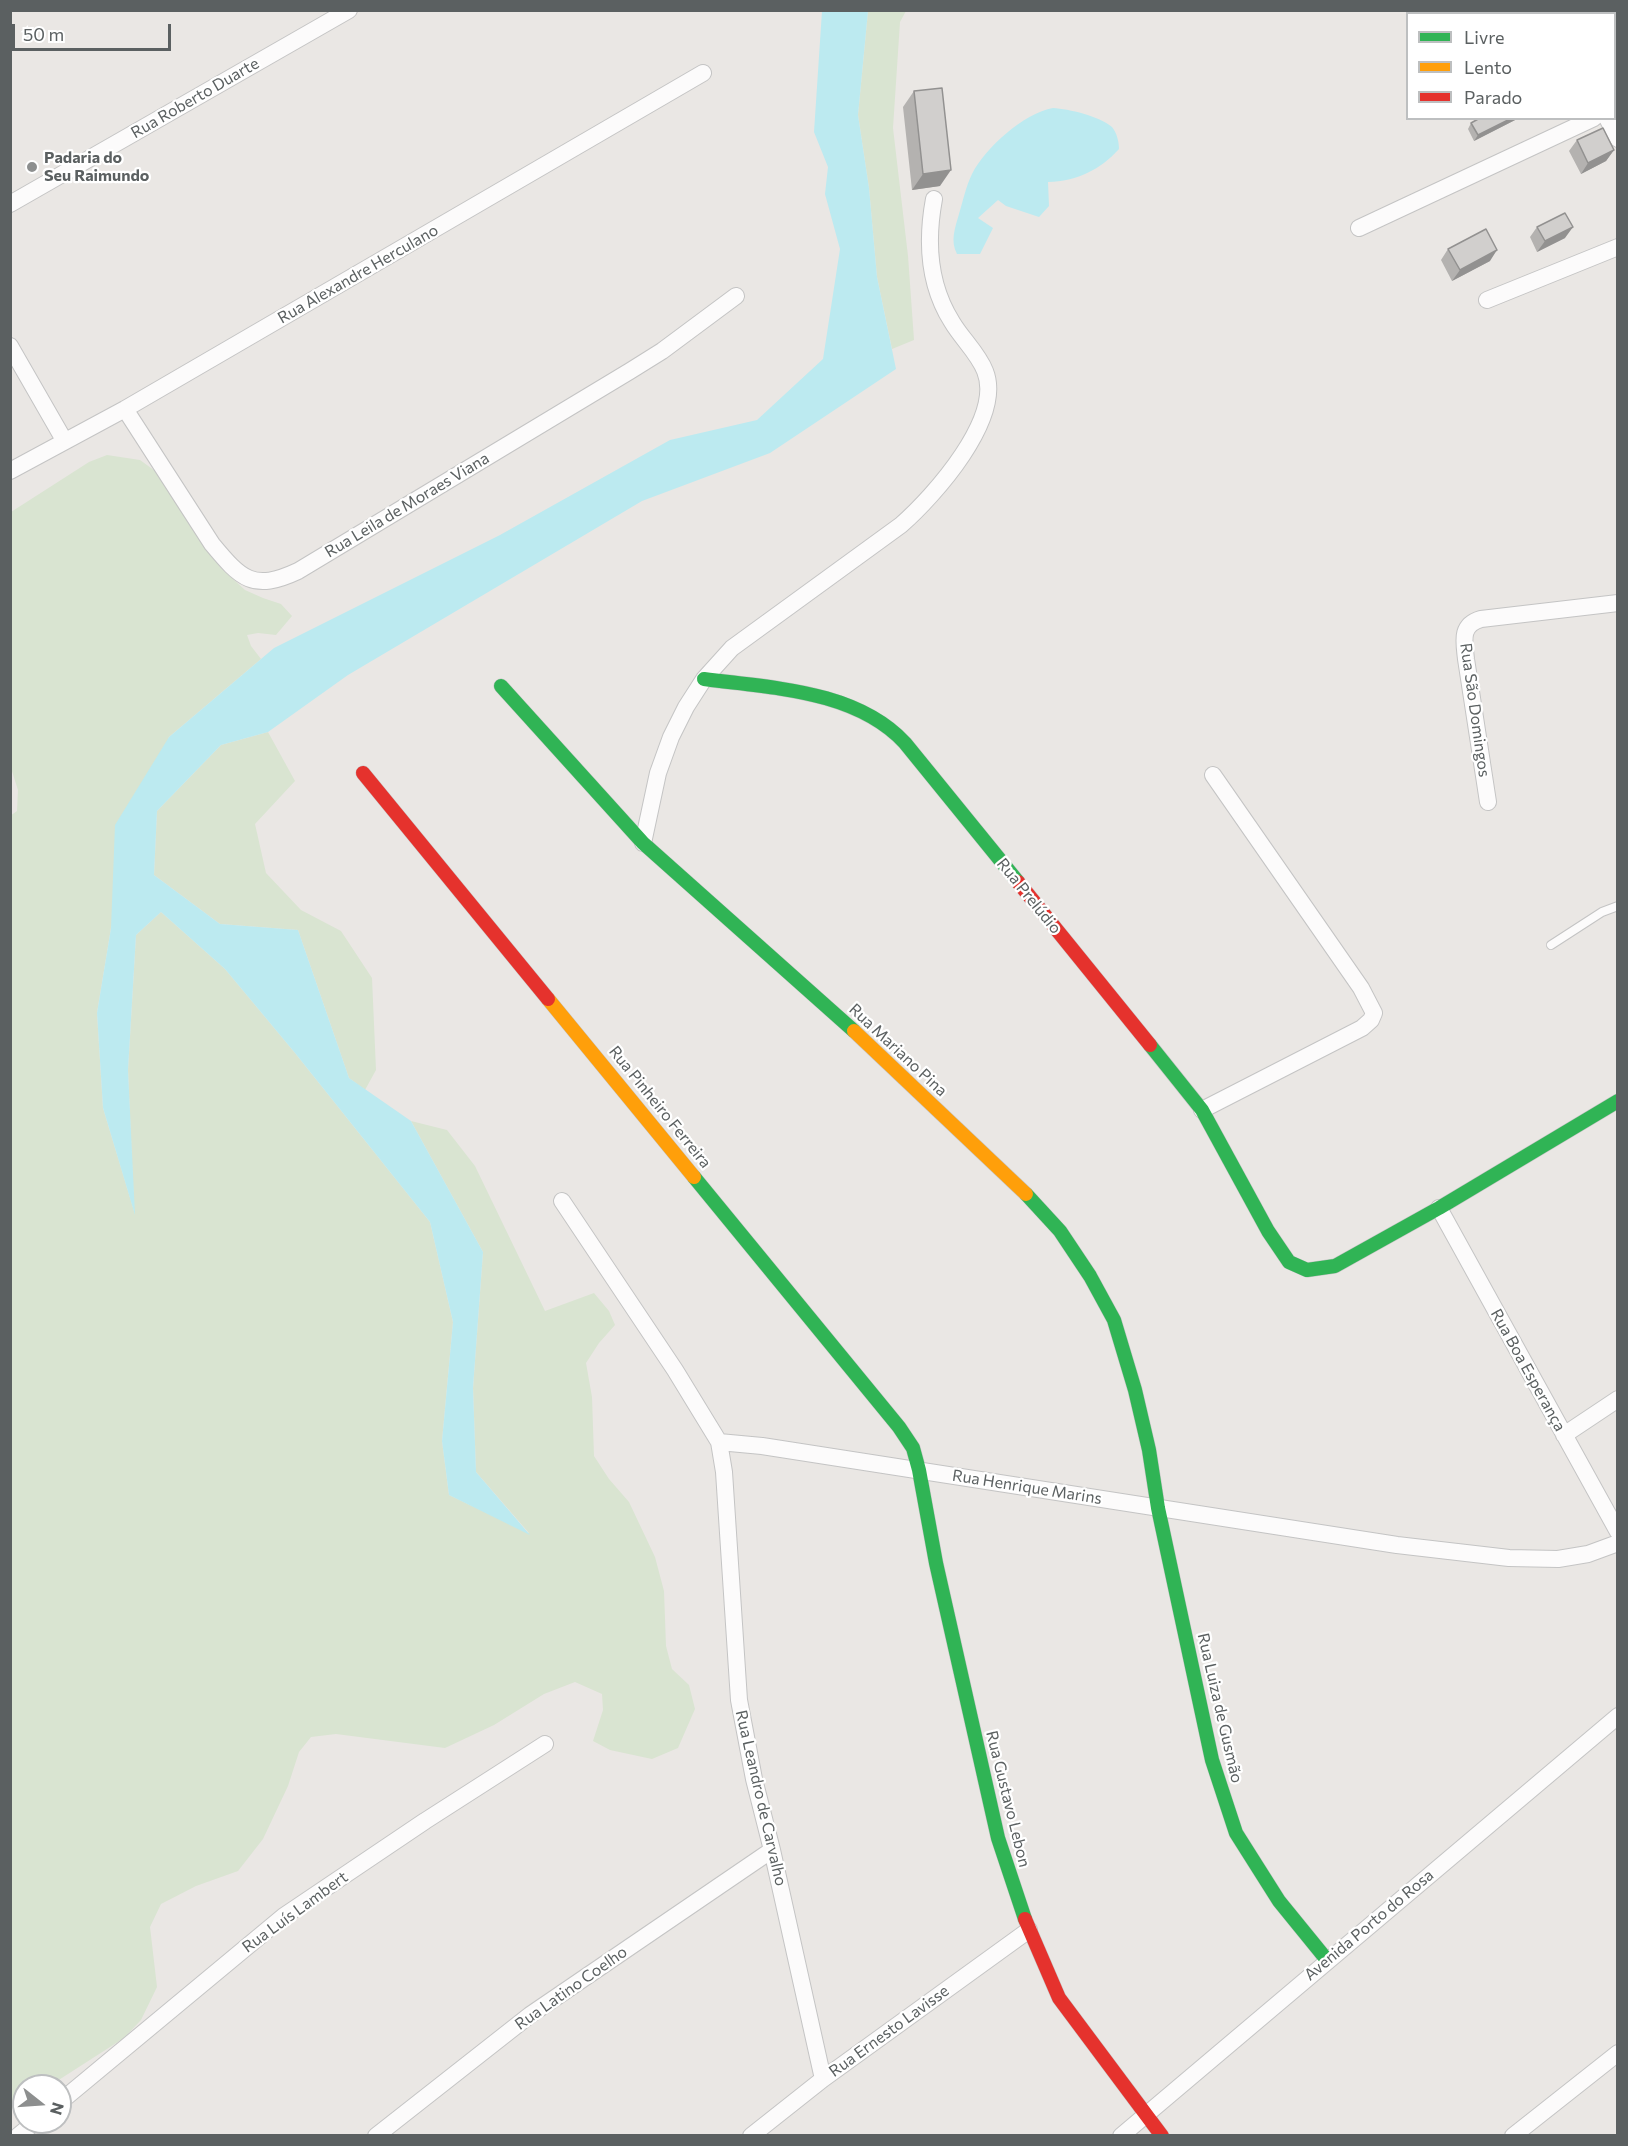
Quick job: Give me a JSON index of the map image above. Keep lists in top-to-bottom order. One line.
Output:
{"streets":{"street":["Rua Roberto Duarte","Rua Alexandre Herculano","Rua Leila de Moraes Viana","Rua São Domingos","Rua Prelúdio","Rua Mariano Pina","Rua Pinheiro Ferreira","Rua Boa Esperança","Rua Henrique Marins","Rua Luiza de Gusmão","Rua Leandro de Carvalho","Rua Gustavo Lebon","Rua Luís Lambert","Avenida Porto do Rosa","Rua Latino Coelho","Rua Ernesto Lavisse"]},"crossings":[["Rua Alexandre Herculano","Rua Leila de Moraes Viana"],["Rua Prelúdio","Rua Boa Esperança"],["Rua Mariano Pina","Rua Henrique Marins"],["Rua Mariano Pina","Rua Luiza de Gusmão"],["Rua Pinheiro Ferreira","Rua Henrique Marins"],["Rua Pinheiro Ferreira","Rua Gustavo Lebon"],["Rua Henrique Marins","Rua Luiza de Gusmão"],["Rua Henrique Marins","Rua Leandro de Carvalho"],["Rua Henrique Marins","Rua Gustavo Lebon"],["Rua Luiza de Gusmão","Avenida Porto do Rosa"],["Rua Leandro de Carvalho","Rua Latino Coelho"],["Rua Leandro de Carvalho","Rua Ernesto Lavisse"],["Rua Gustavo Lebon","Avenida Porto do Rosa"],["Rua Gustavo Lebon","Rua Ernesto Lavisse"]],"places":["Padaria do Seu Raimundo"],"legend":["Livre","Lento","Parado"],"scale_bar":"50 m","north":"right"}
